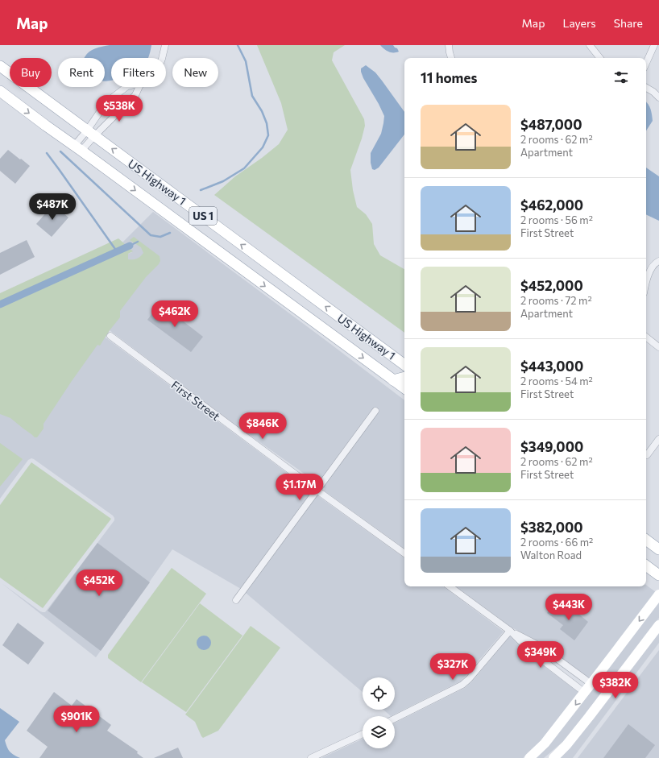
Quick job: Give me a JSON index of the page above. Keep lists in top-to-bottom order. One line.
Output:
{"streets":{"main road":["US Highway 1","US 1"],"street":["First Street"]},"page":{"header":"Map","nav":["Map","Layers","Share"],"chip":["Buy","Rent","Filters","New"],"heading":"11 homes","price":["$538K","$487K","$462K","$846K","$1.17M","$452K","$443K","$349K","$327K","$382K","$901K"],"list":[{"name":"$487,000","note":"2 rooms · 62 m² · Apartment"},{"name":"$462,000","note":"2 rooms · 56 m² · First Street"},{"name":"$452,000","note":"2 rooms · 72 m² · Apartment"},{"name":"$443,000","note":"2 rooms · 54 m² · First Street"},{"name":"$349,000","note":"2 rooms · 62 m² · First Street"},{"name":"$382,000","note":"2 rooms · 66 m² · Walton Road"}]}}
